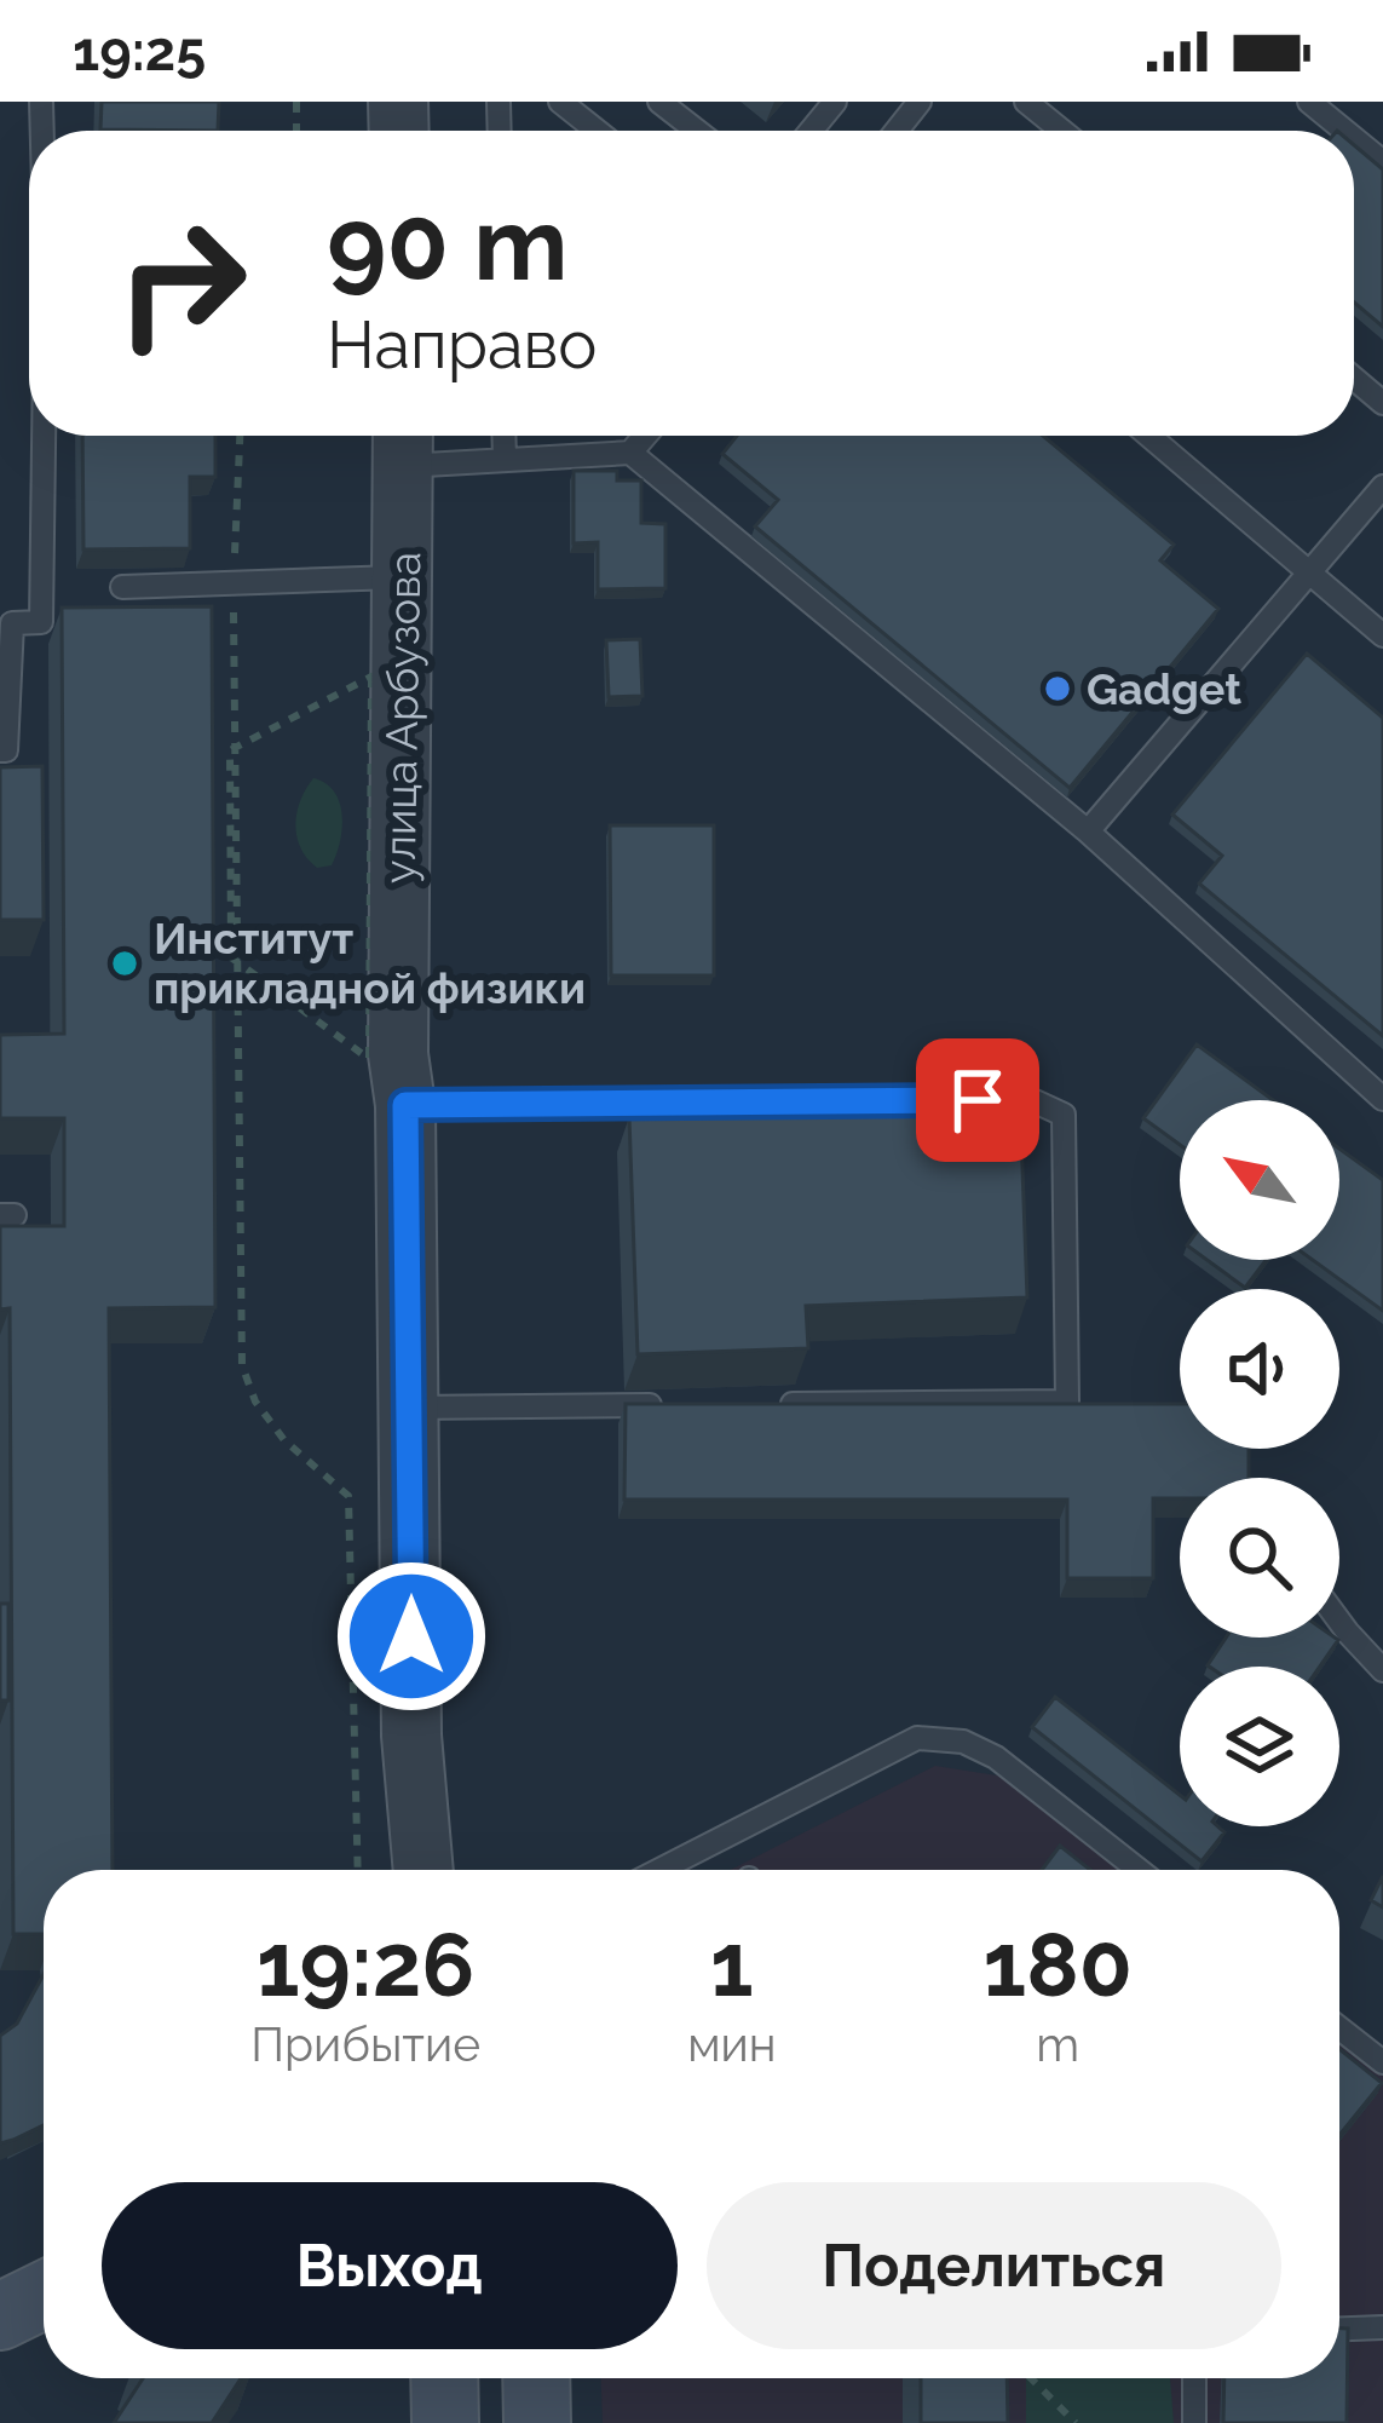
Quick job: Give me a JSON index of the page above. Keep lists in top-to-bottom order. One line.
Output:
{"streets":{"street":["улица Арбузова"]},"places":["Gadget","Институт прикладной физики"],"north":"top left","page":{"status":"19:25","turn":["90 m","Направо"],"eta":["19:26","Прибытие","1","мин","180","m"],"buttons":["Выход","Поделиться"]}}
